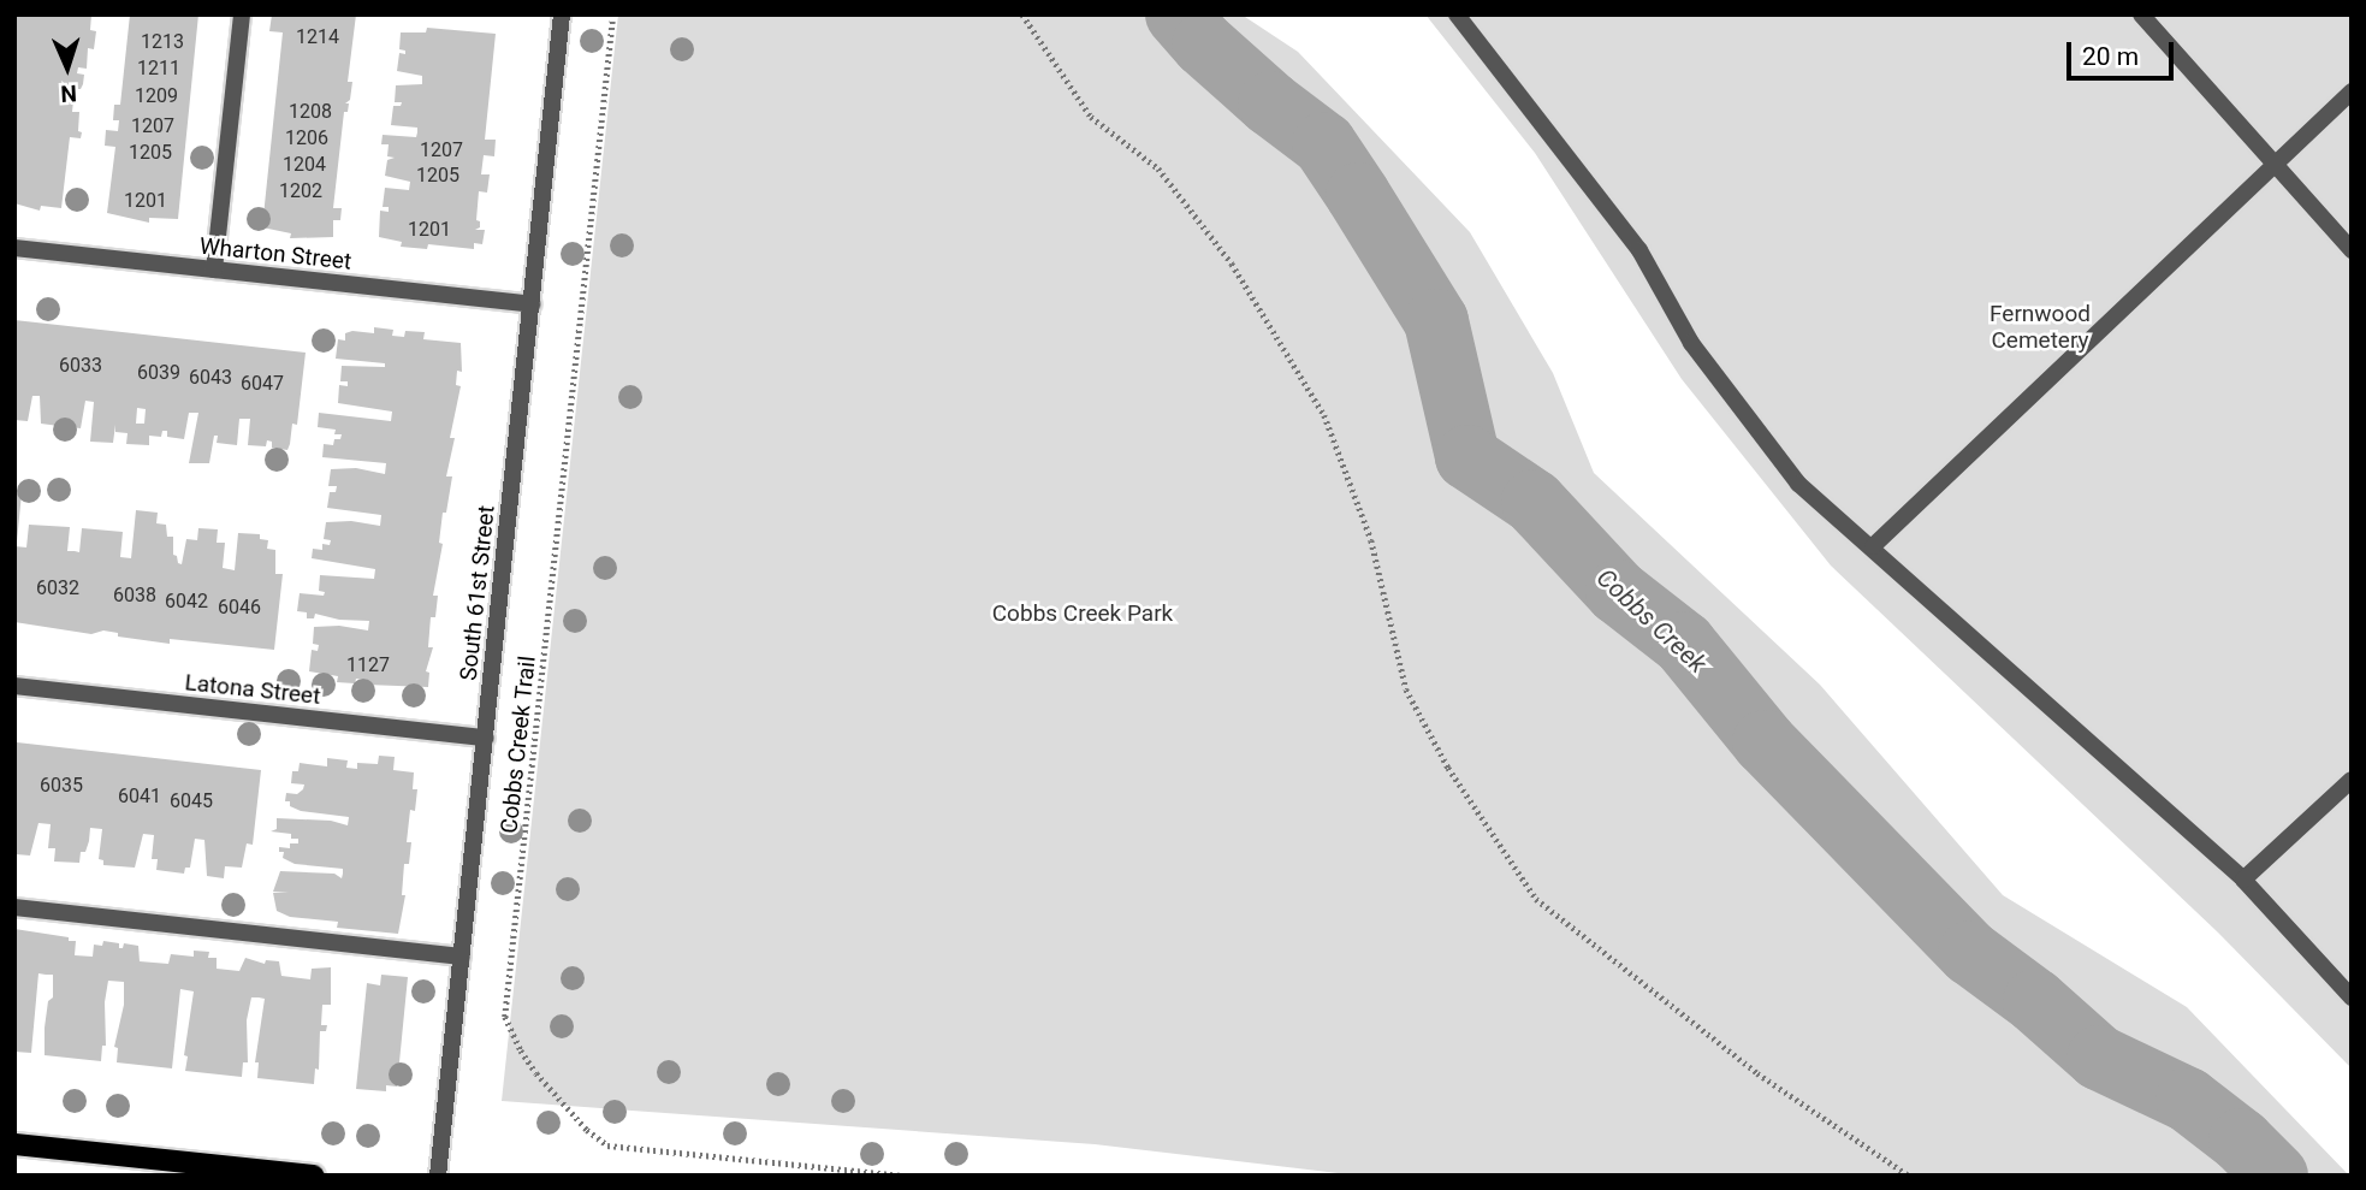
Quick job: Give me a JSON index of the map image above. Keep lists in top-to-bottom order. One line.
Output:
{"streets":{"street":["Wharton Street","South 61st Street","Latona Street"],"path":["Cobbs Creek Trail"]},"crossings":[["Wharton Street","South 61st Street"],["South 61st Street","Latona Street"]],"water":["Cobbs Creek"],"parks":["Fernwood Cemetery","Cobbs Creek Park"],"house_numbers":["1214","1213","1211","1209","1208","1207","1206","1207","1205","1204","1205","1202","1201","1201","6033","6039","6043","6047","6032","6038","6042","6046","1127","6035","6041","6045"],"scale_bar":"20 m","north":"bottom"}
